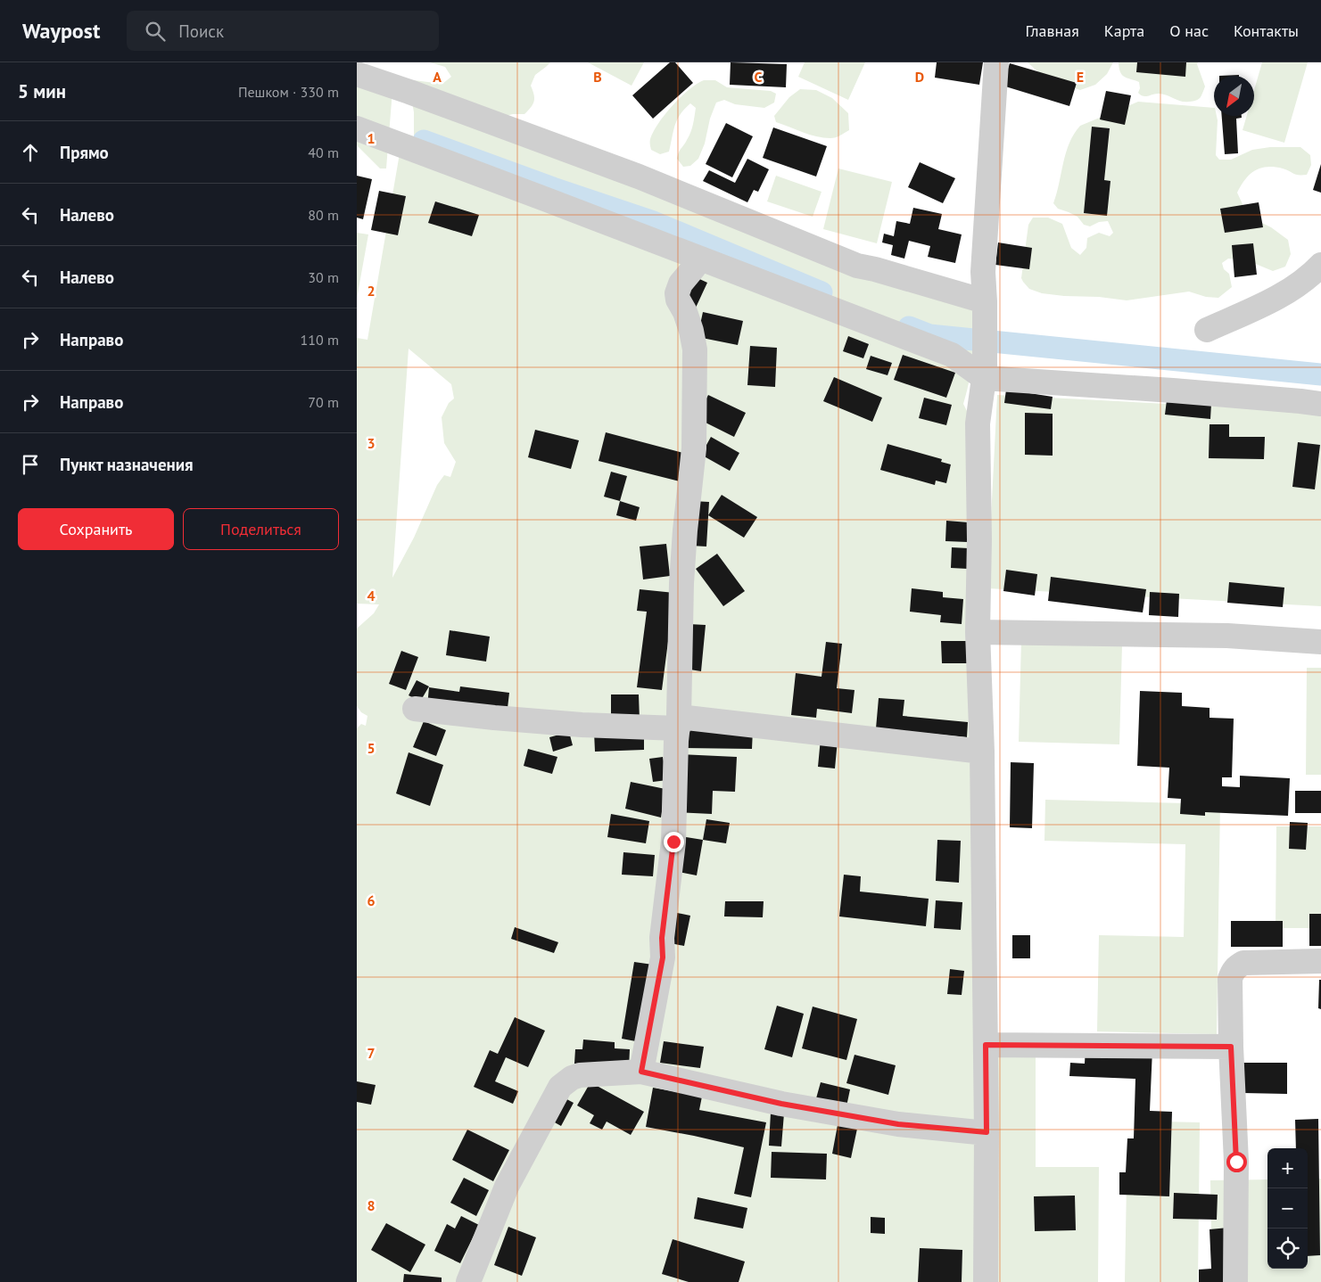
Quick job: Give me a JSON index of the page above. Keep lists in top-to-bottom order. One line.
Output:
{"north":"bottom left","page":{"header":"Waypost","search":"Поиск","nav":["Главная","Карта","О нас","Контакты"],"heading":["5 мин","Пешком · 330 m"],"list":[["Прямо","40 m"],["Налево","80 m"],["Налево","30 m"],["Направо","110 m"],["Направо","70 m"],"Пункт назначения"],"buttons":["Сохранить","Поделиться"],"map_buttons":["+","−"]},"grid":{"columns":["A","B","C","D","E"],"rows":["1","2","3","4","5","6","7","8"]}}
